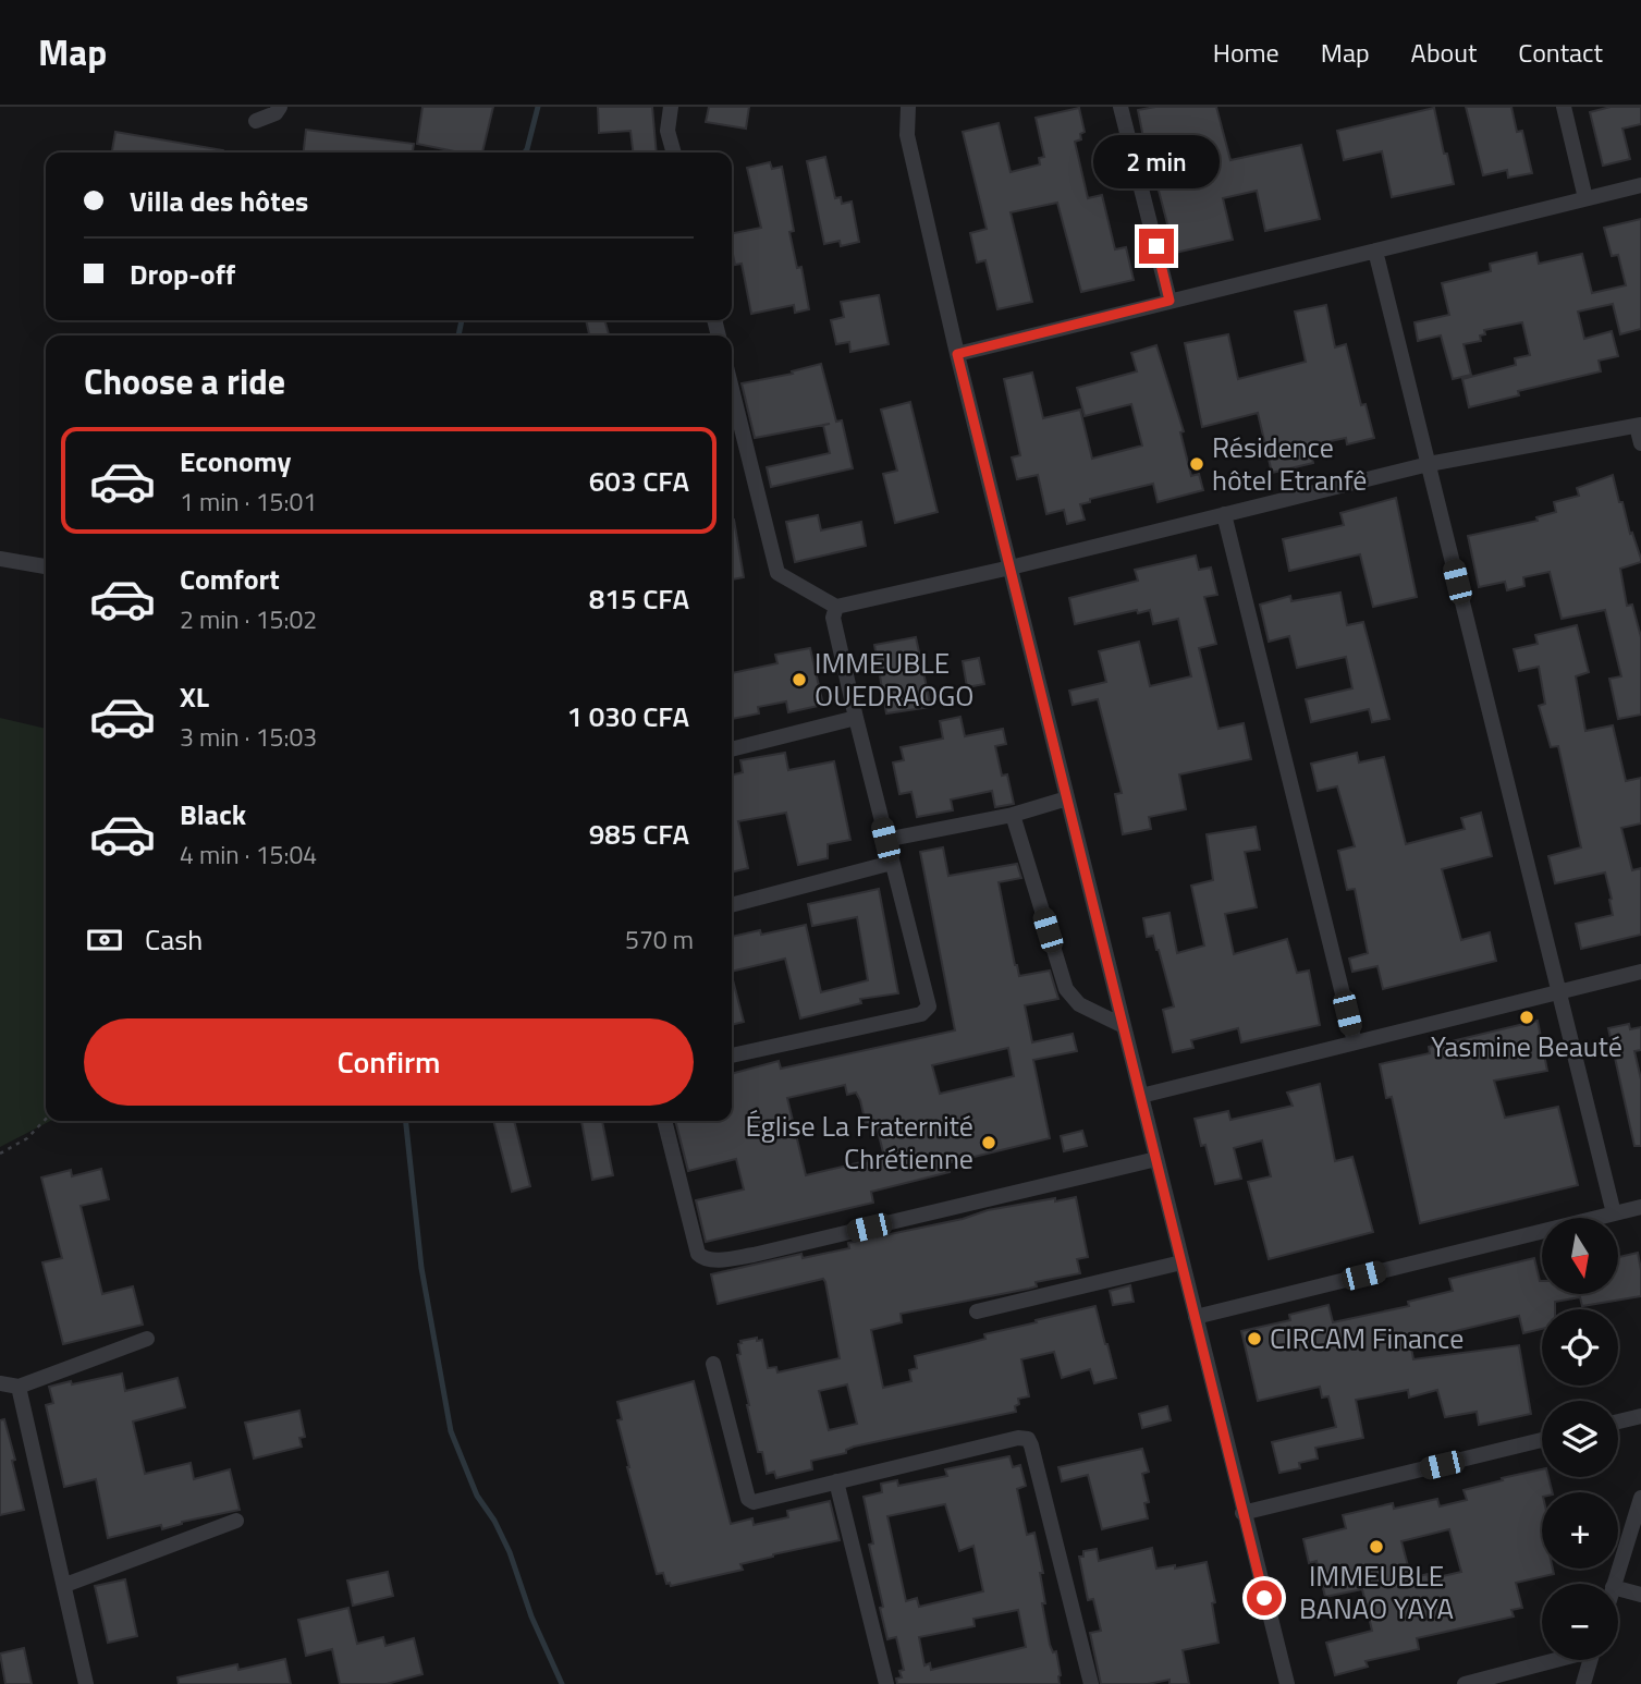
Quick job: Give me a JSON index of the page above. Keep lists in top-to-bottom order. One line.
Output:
{"places":["Résidence hôtel Etranfê","IMMEUBLE OUEDRAOGO","Yasmine Beauté","Église La Fraternité Chrétienne","CIRCAM Finance","IMMEUBLE BANAO YAYA"],"north":"bottom","page":{"header":"Map","nav":["Home","Map","About","Contact"],"bubble":"2 min","banner":["Villa des hôtes","Drop-off"],"heading":"Choose a ride","list":[{"name":"Economy","note":"1 min · 15:01","value":"603 CFA"},{"name":"Comfort","note":"2 min · 15:02","value":"815 CFA"},{"name":"XL","note":"3 min · 15:03","value":"1 030 CFA"},{"name":"Black","note":"4 min · 15:04","value":"985 CFA"}],"pay":["Cash","570 m"],"buttons":"Confirm","map_buttons":["+","−"]}}
